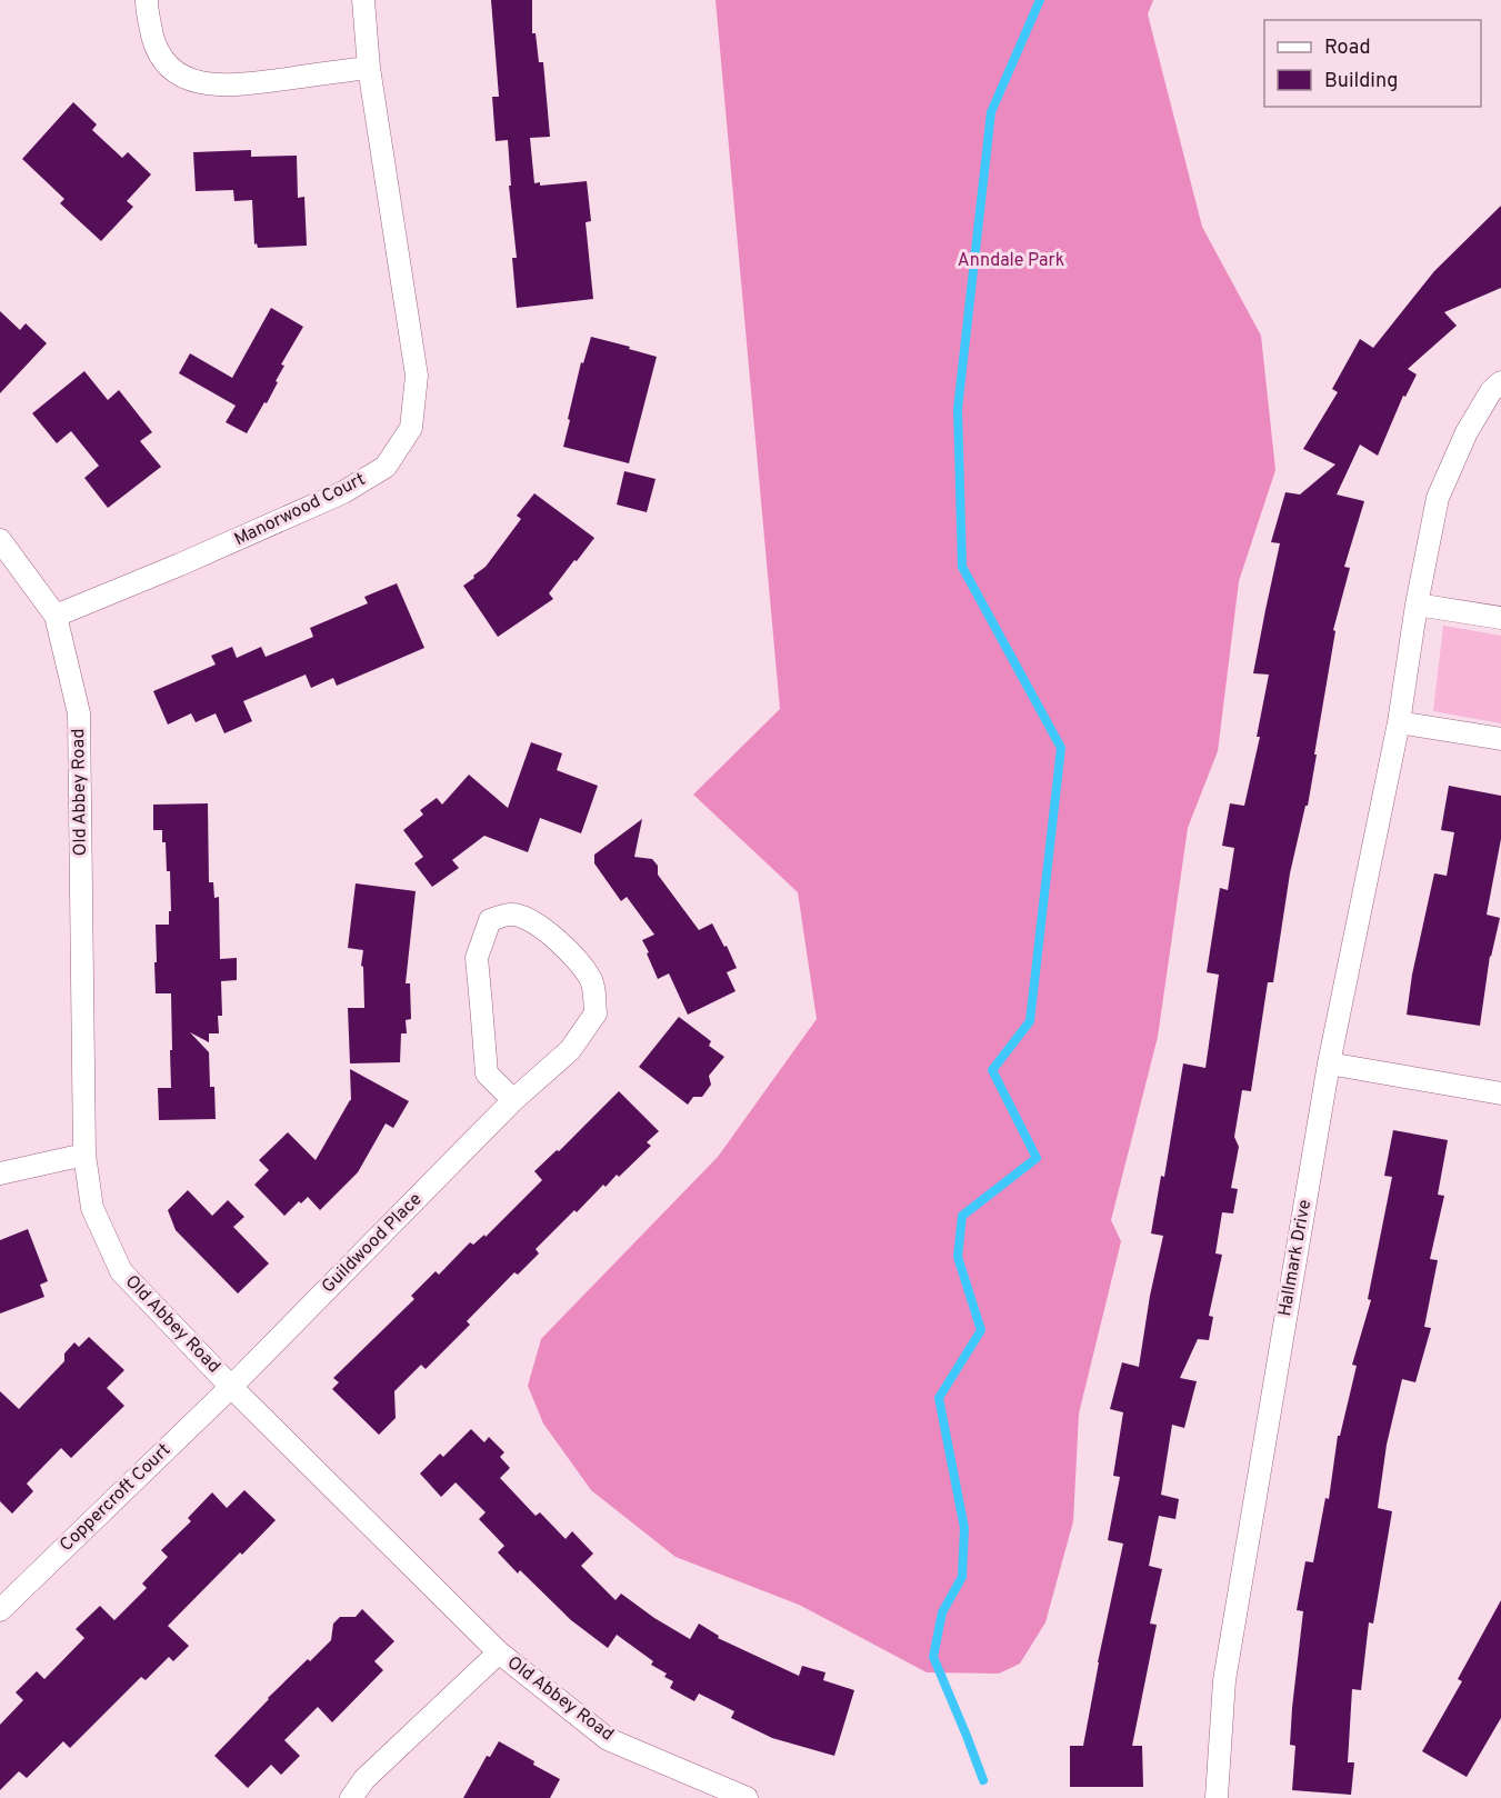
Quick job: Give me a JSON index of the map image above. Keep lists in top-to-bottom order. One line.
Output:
{"streets":{"street":["Manorwood Court","Old Abbey Road","Guildwood Place","Hallmark Drive","Coppercroft Court"]},"crossings":[["Manorwood Court","Old Abbey Road"],["Old Abbey Road","Guildwood Place"],["Old Abbey Road","Coppercroft Court"],["Guildwood Place","Coppercroft Court"]],"parks":["Anndale Park"],"legend":["Road","Building"]}
